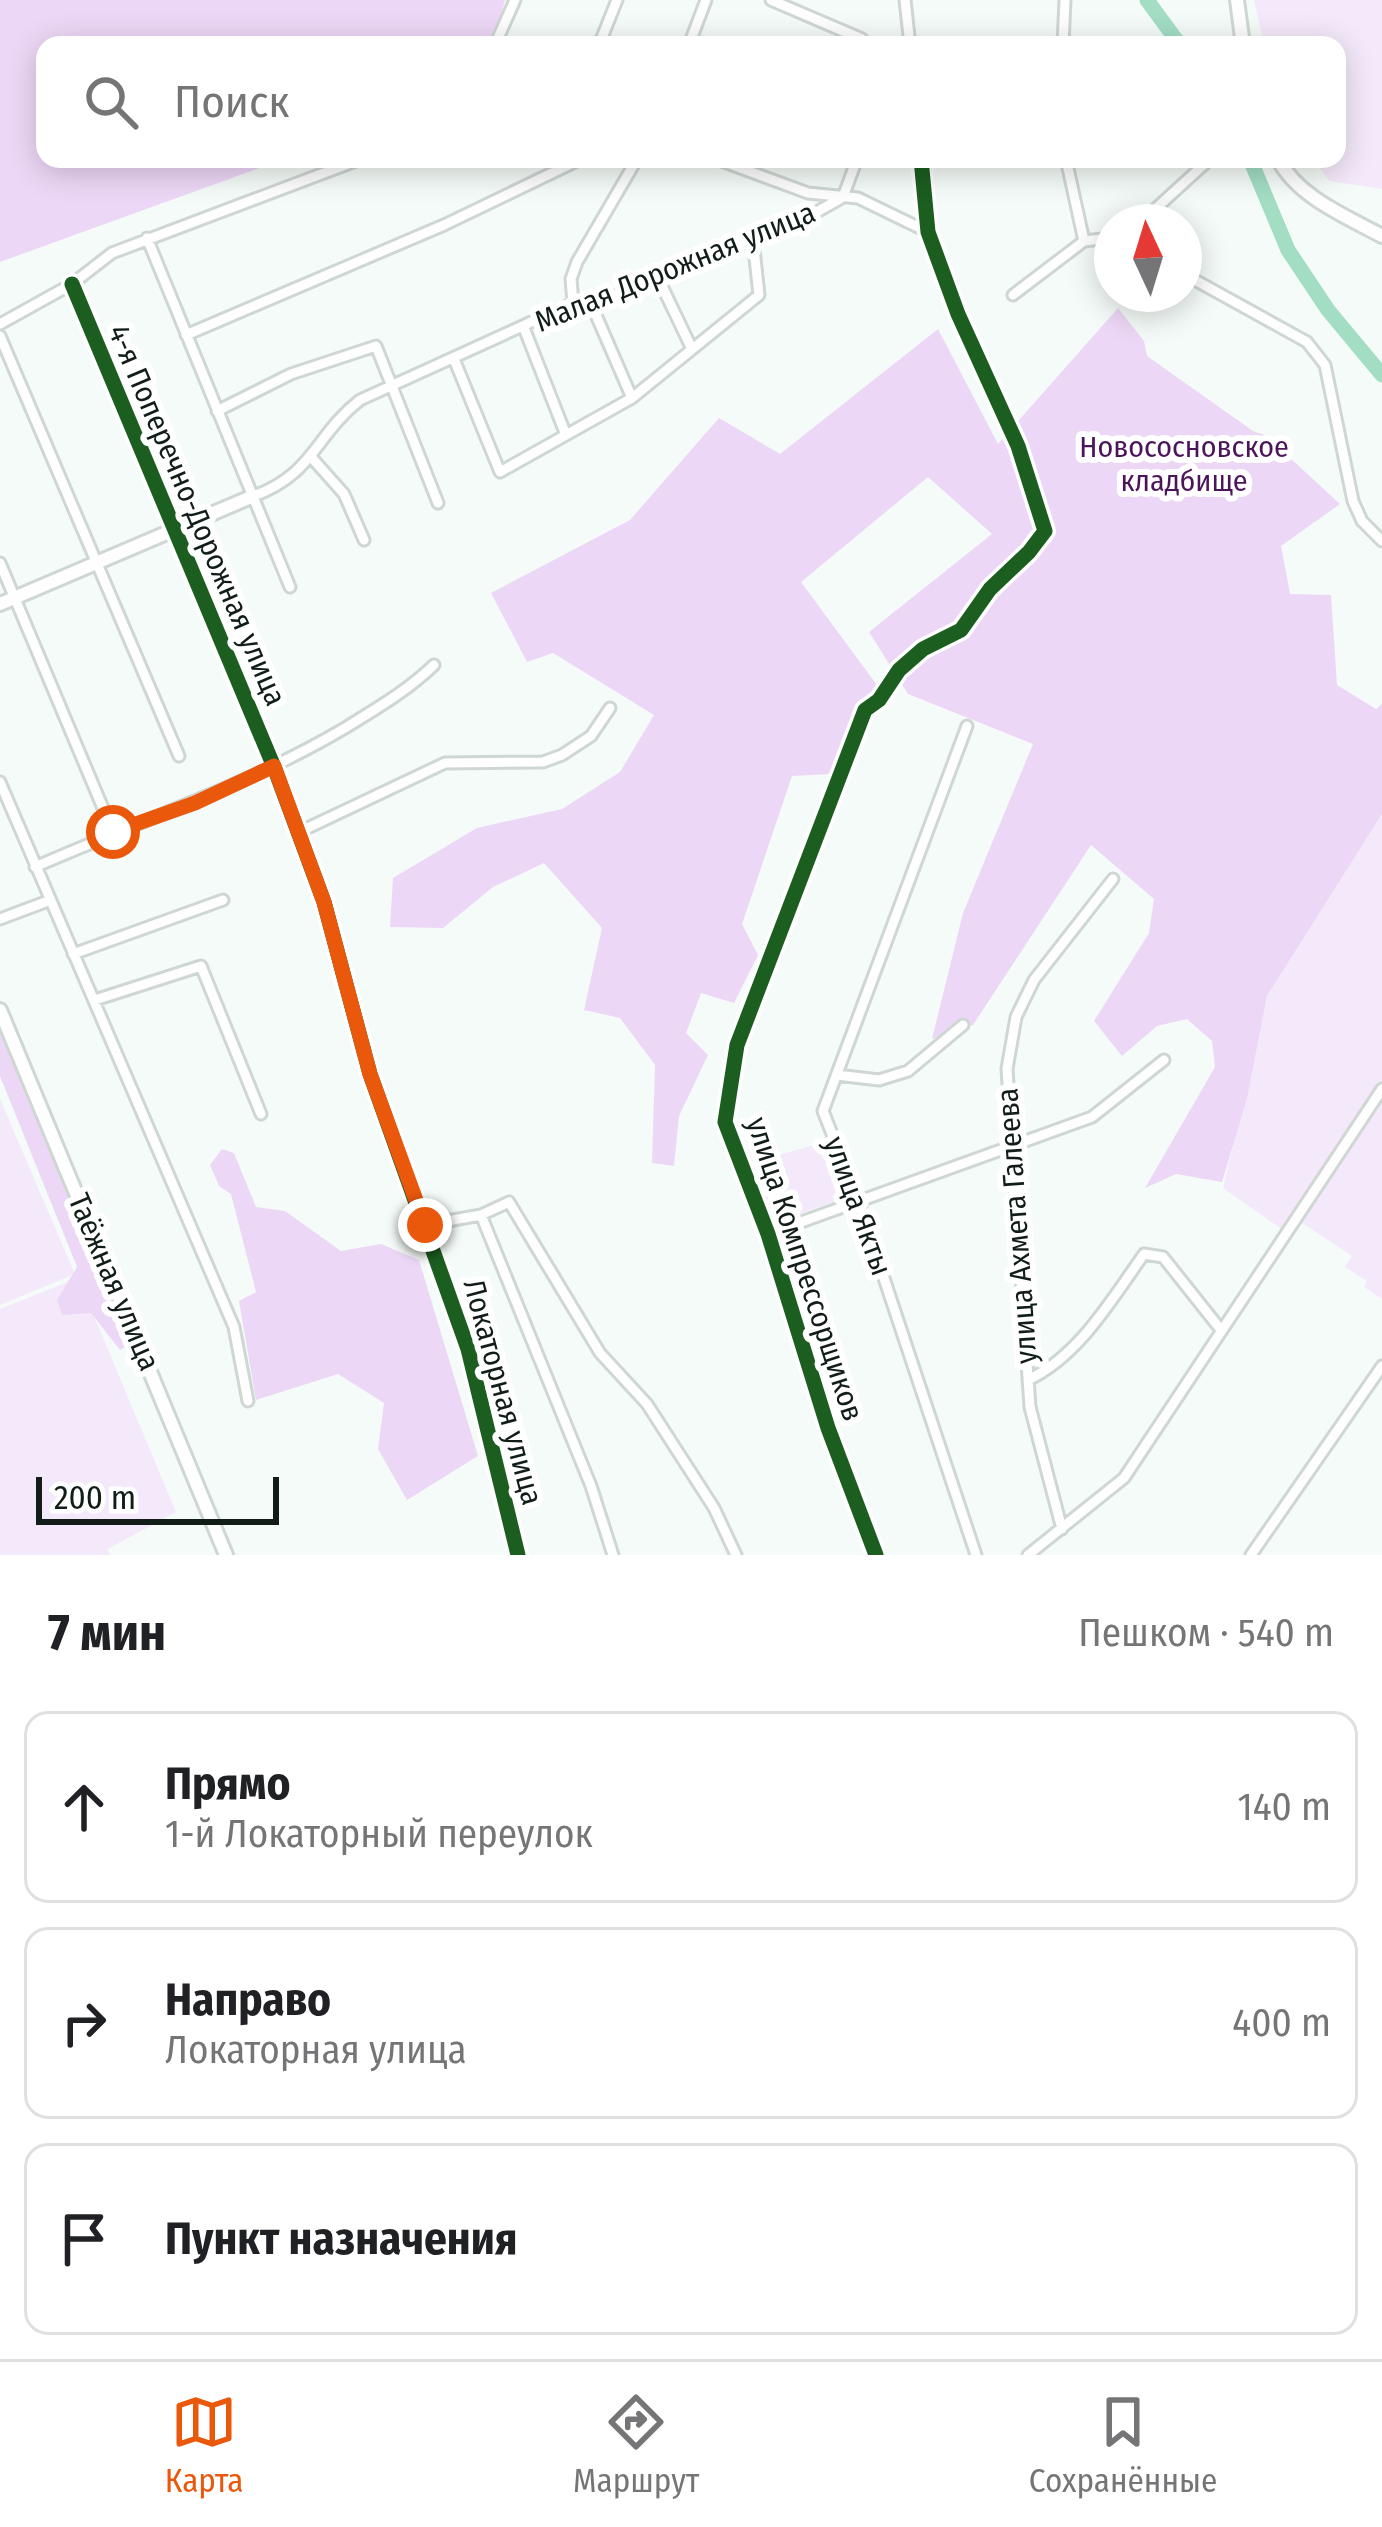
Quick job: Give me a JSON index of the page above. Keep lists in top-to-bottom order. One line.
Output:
{"streets":{"street":["Малая Дорожная улица","4-я Поперечно-Дорожная улица","улица Якты","улица Ахмета Галеева","улица Компрессорщиков","Таёжная улица","Локаторная улица"]},"crossings":[["Малая Дорожная улица","улица Компрессорщиков"],["4-я Поперечно-Дорожная улица","Локаторная улица"]],"parks":["Новососновское кладбище"],"scale_bar":"200 m","north":"top","page":{"search":"Поиск","scale":"200 m","heading":["7 мин","Пешком · 540 m"],"list":[["Прямо","1-й Локаторный переулок","140 m"],["Направо","Локаторная улица","400 m"],"Пункт назначения"],"nav":["Карта","Маршрут","Сохранённые"]}}
